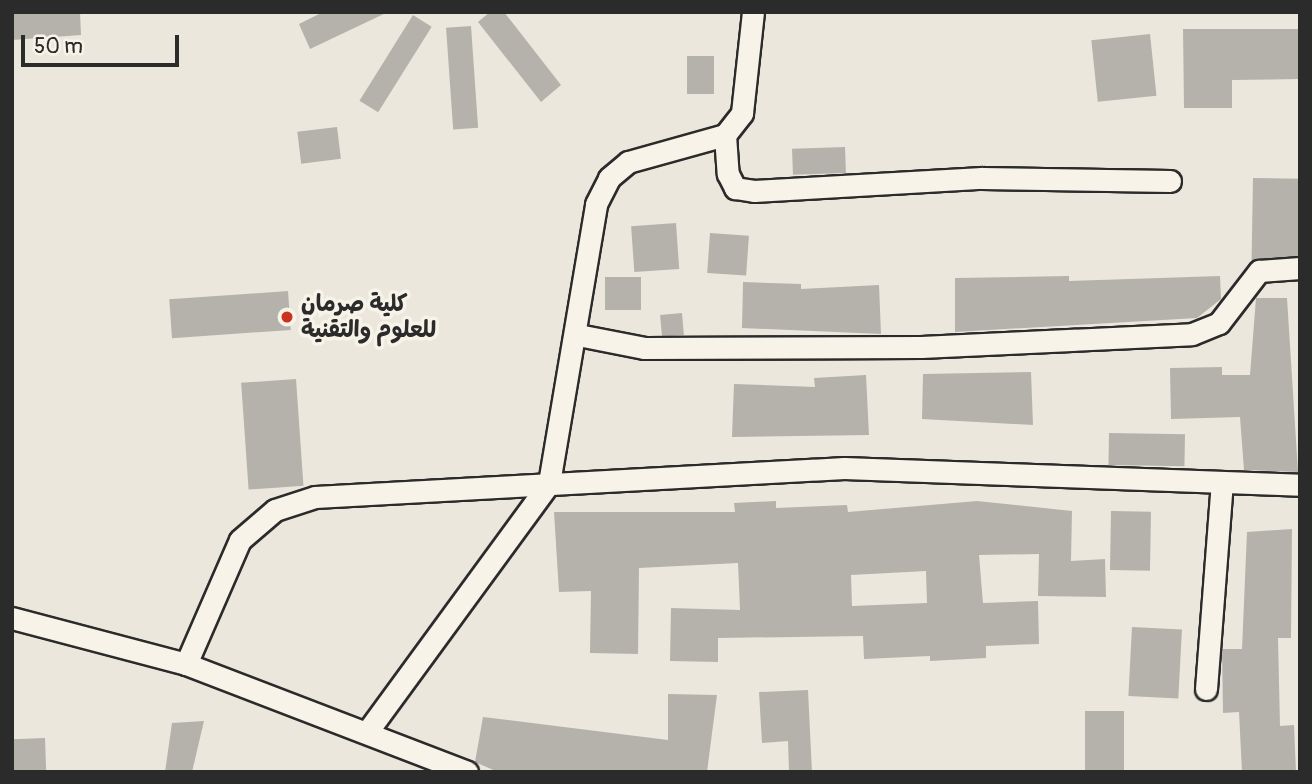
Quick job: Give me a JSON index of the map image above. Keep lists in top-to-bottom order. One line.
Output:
{"places":["كلية صرمان للعلوم والتقنية"],"scale_bar":"50 m"}
